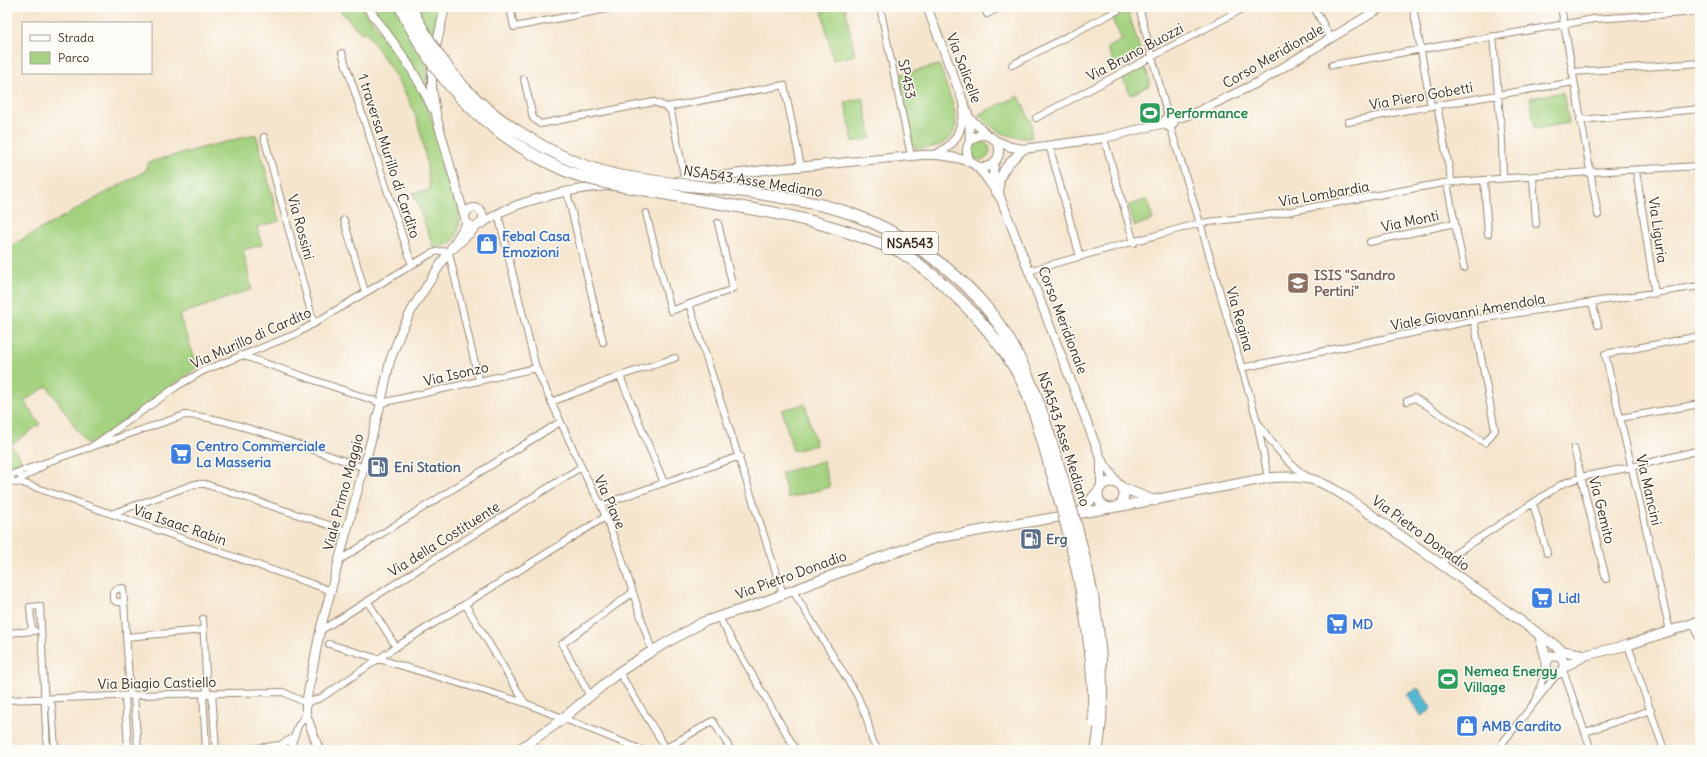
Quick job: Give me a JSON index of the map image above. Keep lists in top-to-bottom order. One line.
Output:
{"streets":{"highway":["NSA543 Asse Mediano","NSA543"],"main road":["Via Pietro Donadio"],"street":["Via Bruno Buozzi","Corso Meridionale","Via Salicelle","SP453","Via Piero Gobetti","1 traversa Murillo di Cardito","Via Lombardia","Via Monti","Via Rossini","Via Liguria","Viale Giovanni Amendola","Via Regina","Via Murillo di Cardito","Via Isonzo","Via Mancini","Viale Primo Maggio","Via Piave","Via Gemito","Via Isaac Rabin","Via della Costituente","Via Biagio Castiello"]},"crossings":[["Corso Meridionale","Via Lombardia"],["1 traversa Murillo di Cardito","Via Murillo di Cardito"],["Via Lombardia","Via Monti"],["Via Lombardia","Via Liguria"],["Via Lombardia","Via Regina"],["Via Rossini","Via Murillo di Cardito"],["Via Liguria","Viale Giovanni Amendola"],["Viale Giovanni Amendola","Via Regina"],["Via Regina","Via Pietro Donadio"],["Via Murillo di Cardito","Viale Primo Maggio"],["Via Isonzo","Viale Primo Maggio"],["Via Isonzo","Via Piave"],["Via Mancini","Via Pietro Donadio"],["Viale Primo Maggio","Via Isaac Rabin"],["Viale Primo Maggio","Via della Costituente"],["Viale Primo Maggio","Via Biagio Castiello"],["Via Piave","Via Pietro Donadio"],["Via Piave","Via della Costituente"]],"places":{"sports":["Performance","Nemea Energy Village"],"shop":["Febal Casa Emozioni","AMB Cardito"],"school or university":["ISIS \"Sandro Pertini\""],"supermarket":["Centro Commerciale La Masseria","Lidl","MD"],"fuel station":["Eni Station","Erg"]},"legend":["Strada","Parco"]}
